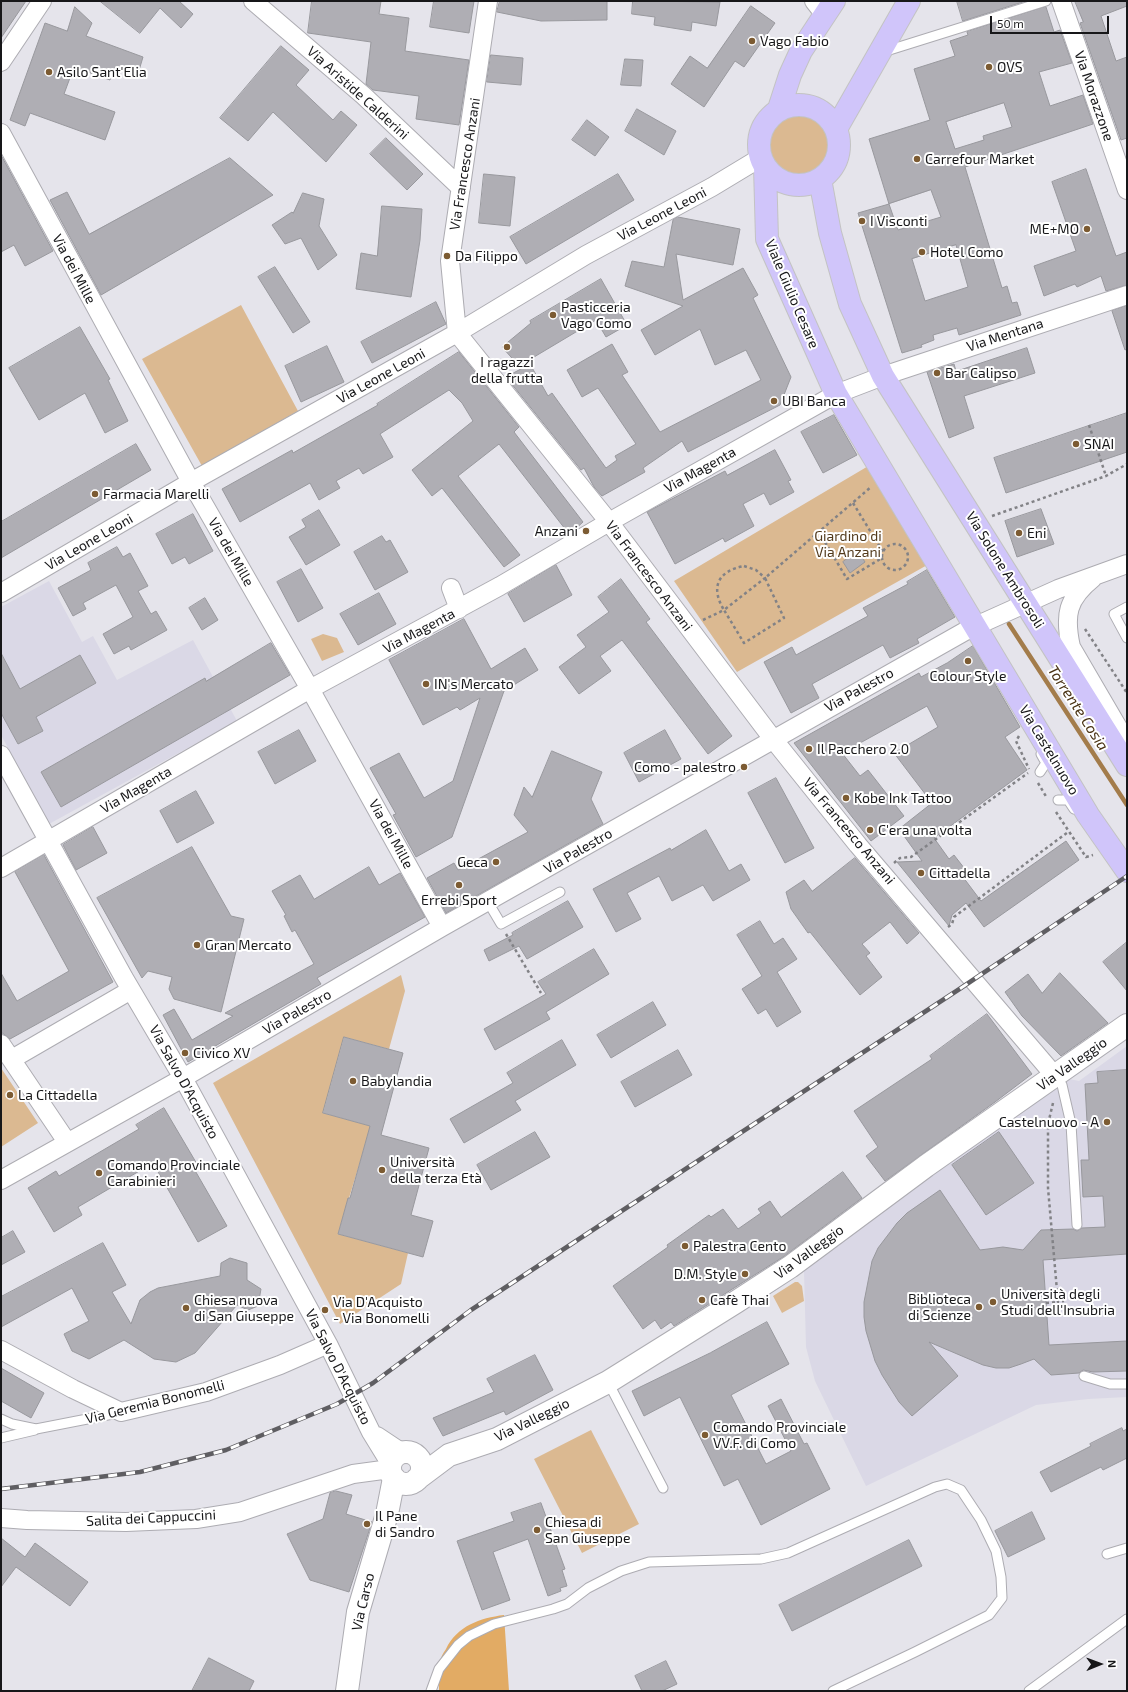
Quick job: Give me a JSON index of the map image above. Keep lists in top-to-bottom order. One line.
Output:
{"streets":{"main road":["Viale Giulio Cesare","Via Solone Ambrosoli","Via Castelnuovo"],"street":["Via Aristide Calderini","Via Morazzone","Via Francesco Anzani","Via Leone Leoni","Via dei Mille","Via Mentana","Via Magenta","Via Palestro","Via Valleggio","Via Salvo D'Acquisto","Via Geremia Bonomelli","Salita dei Cappuccini","Via Carso"]},"crossings":[["Via Aristide Calderini","Via Francesco Anzani"],["Via Francesco Anzani","Via Leone Leoni"],["Via Francesco Anzani","Via Magenta"],["Via Francesco Anzani","Via Palestro"],["Via Francesco Anzani","Via Valleggio"],["Via Leone Leoni","Via dei Mille"],["Via Leone Leoni","Viale Giulio Cesare"],["Via dei Mille","Via Magenta"],["Via dei Mille","Via Palestro"],["Viale Giulio Cesare","Via Magenta"],["Via Mentana","Via Solone Ambrosoli"],["Via Magenta","Via Salvo D'Acquisto"],["Via Solone Ambrosoli","Via Palestro"],["Via Palestro","Via Castelnuovo"],["Via Palestro","Via Salvo D'Acquisto"],["Via Valleggio","Via Salvo D'Acquisto"],["Via Valleggio","Salita dei Cappuccini"],["Via Valleggio","Via Carso"],["Via Salvo D'Acquisto","Via Geremia Bonomelli"],["Via Salvo D'Acquisto","Salita dei Cappuccini"],["Via Salvo D'Acquisto","Via Carso"],["Salita dei Cappuccini","Via Carso"]],"water":["Torrente Cosia"],"parks":["Giardino di Via Anzani"],"places":["Vago Fabio","OVS","Asilo Sant'Elia","Carrefour Market","I Visconti","ME+MO","Hotel Como","Da Filippo","Pasticceria Vago Como","I ragazzi della frutta","Bar Calipso","UBI Banca","SNAI","Farmacia Marelli","Anzani","Eni","Colour Style","IN's Mercato","Il Pacchero 2.0","Como - palestro","Kobe Ink Tattoo","C'era una volta","Geca","Cittadella","Errebi Sport","Gran Mercato","Civico XV","Babylandia","La Cittadella","Castelnuovo - A","Università della terza Età","Comando Provinciale Carabinieri","Palestra Cento","D.M. Style","Cafè Thai","Università degli Studi dell'Insubria","Biblioteca di Scienze","Chiesa nuova di San Giuseppe","Via D'Acquisto - Via Bonomelli","Comando Provinciale VV.F. di Como","Il Pane di Sandro","Chiesa di San Giuseppe"],"scale_bar":"50 m","north":"right"}
